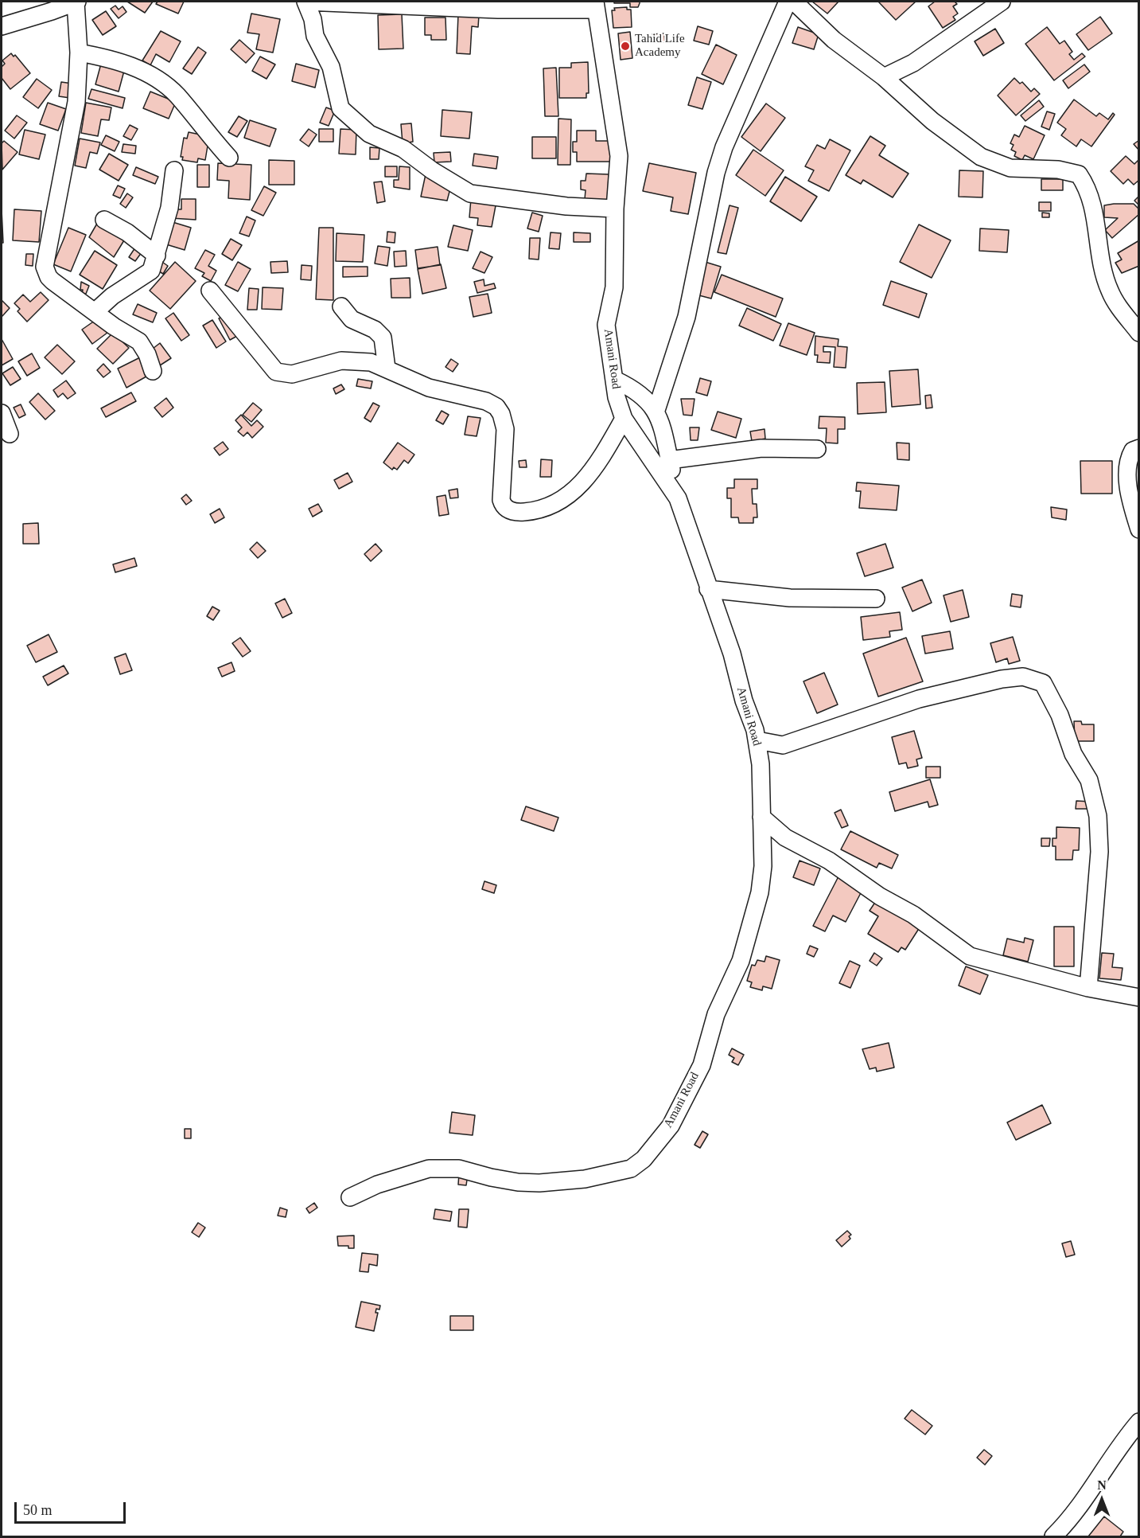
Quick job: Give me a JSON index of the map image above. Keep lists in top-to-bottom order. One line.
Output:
{"streets":{"street":["Amani Road"]},"places":["Tahid Life Academy"],"scale_bar":"50 m","north":"top"}
